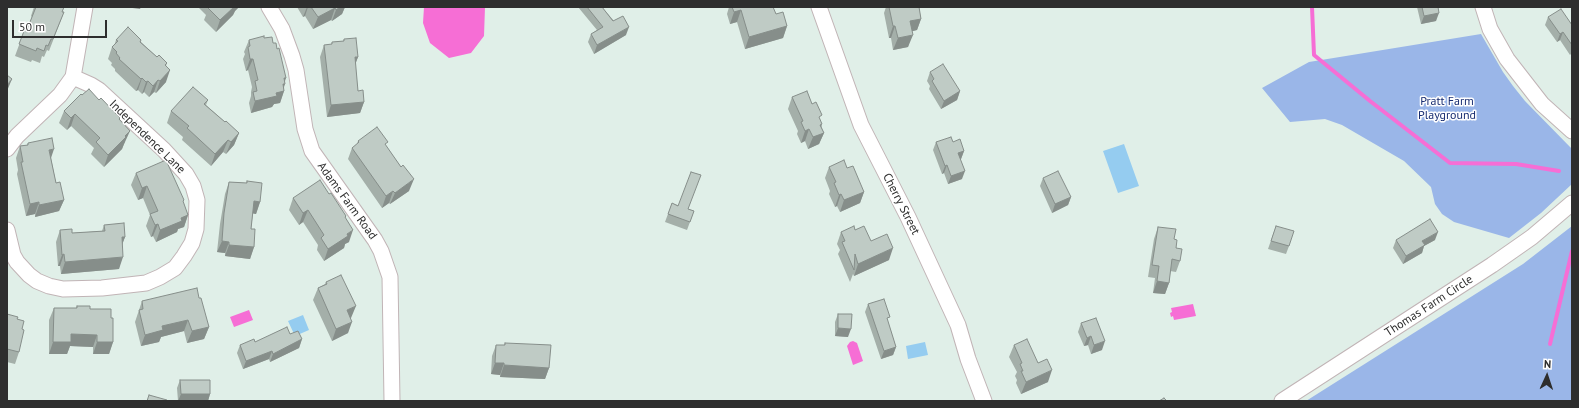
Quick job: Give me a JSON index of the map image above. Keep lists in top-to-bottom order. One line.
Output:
{"streets":{"street":["Independence Lane","Adams Farm Road","Cherry Street","Thomas Farm Circle"]},"parks":["Pratt Farm Playground"],"scale_bar":"50 m","north":"top"}
